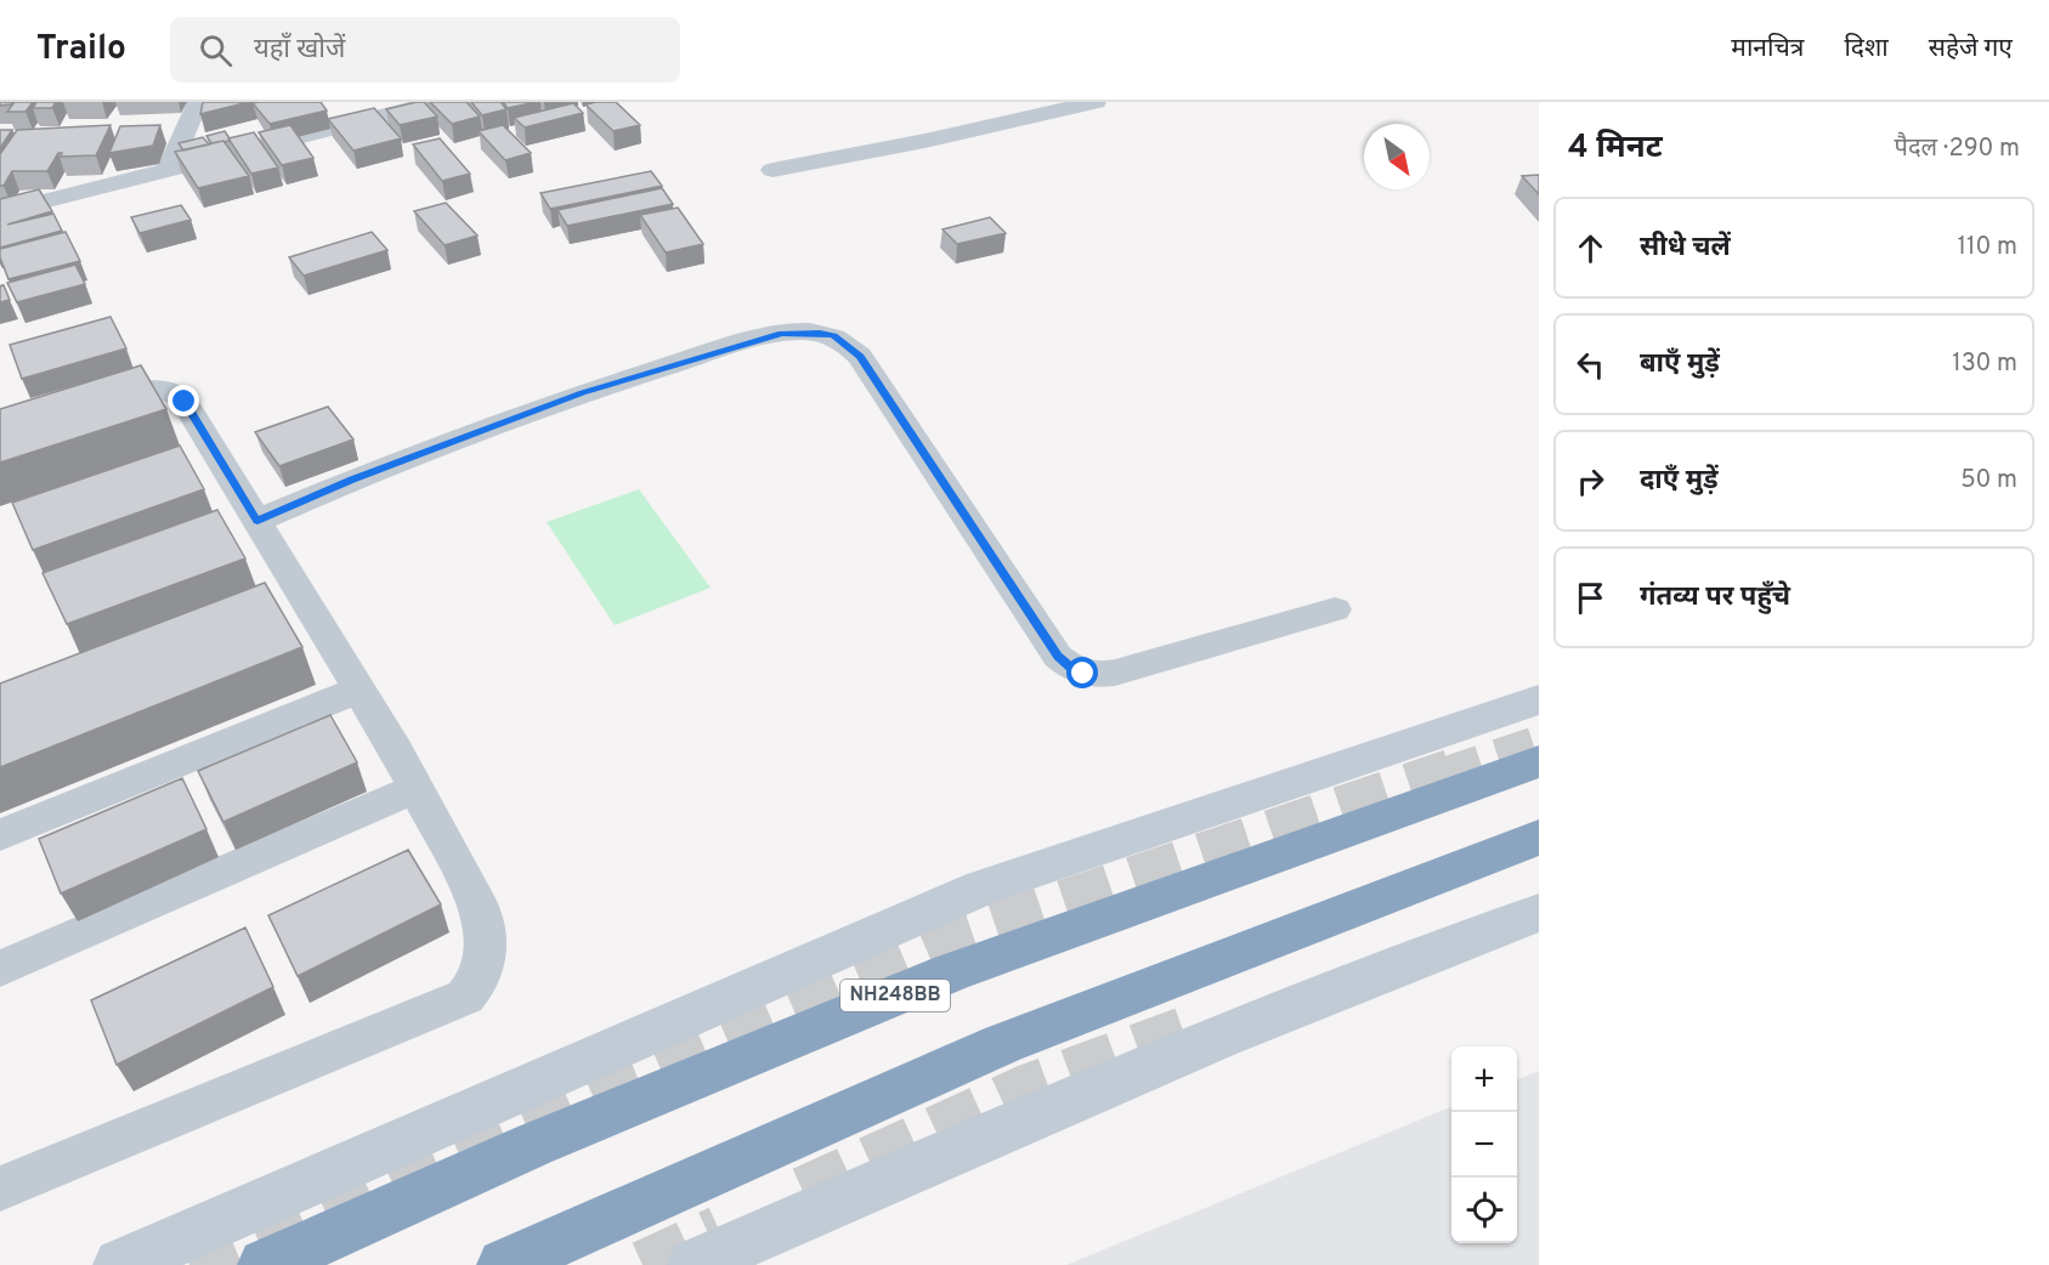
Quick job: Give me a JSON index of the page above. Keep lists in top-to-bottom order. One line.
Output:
{"streets":{"highway":["NH248BB"]},"north":"bottom right","page":{"header":"Trailo","search":"यहाँ खोजें","nav":["मानचित्र","दिशा","सहेजे गए"],"heading":["4 मिनट","पैदल · 290 m"],"list":[["सीधे चलें","110 m"],["बाएँ मुड़ें","130 m"],["दाएँ मुड़ें","50 m"],"गंतव्य पर पहुँचे"],"map_buttons":["+","−"]}}
